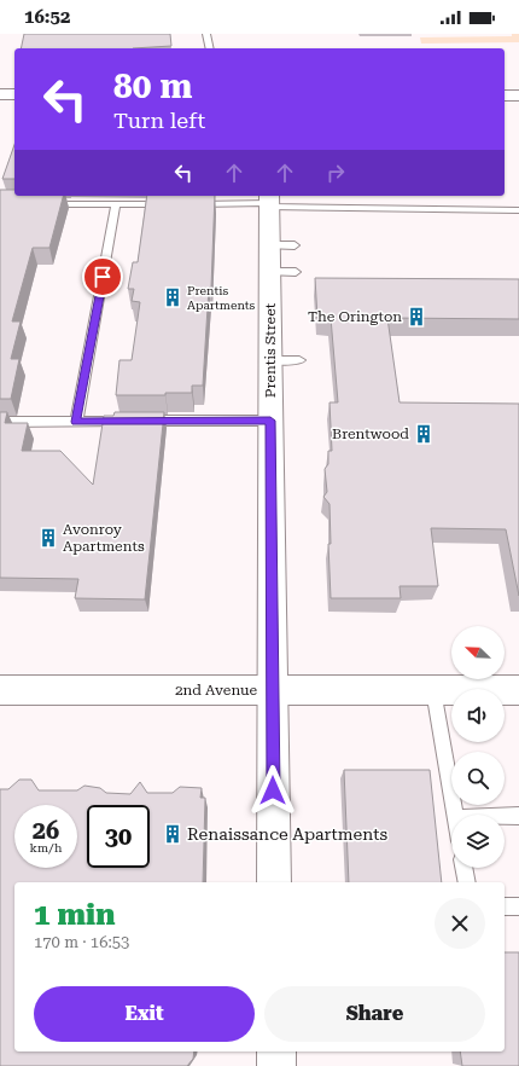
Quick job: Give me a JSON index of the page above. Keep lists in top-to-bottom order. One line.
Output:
{"streets":{"street":["Prentis Street","2nd Avenue"]},"crossings":[["Prentis Street","2nd Avenue"]],"places":{"building":["Prentis Apartments","The Orington","Brentwood","Avonroy Apartments","Renaissance Apartments"]},"north":"top left","page":{"status":"16:52","turn":["80 m","Turn left"],"speed":"26 km/h","limit":"30","heading":["1 min","170 m · 16:53"],"buttons":["Exit","Share"]}}
